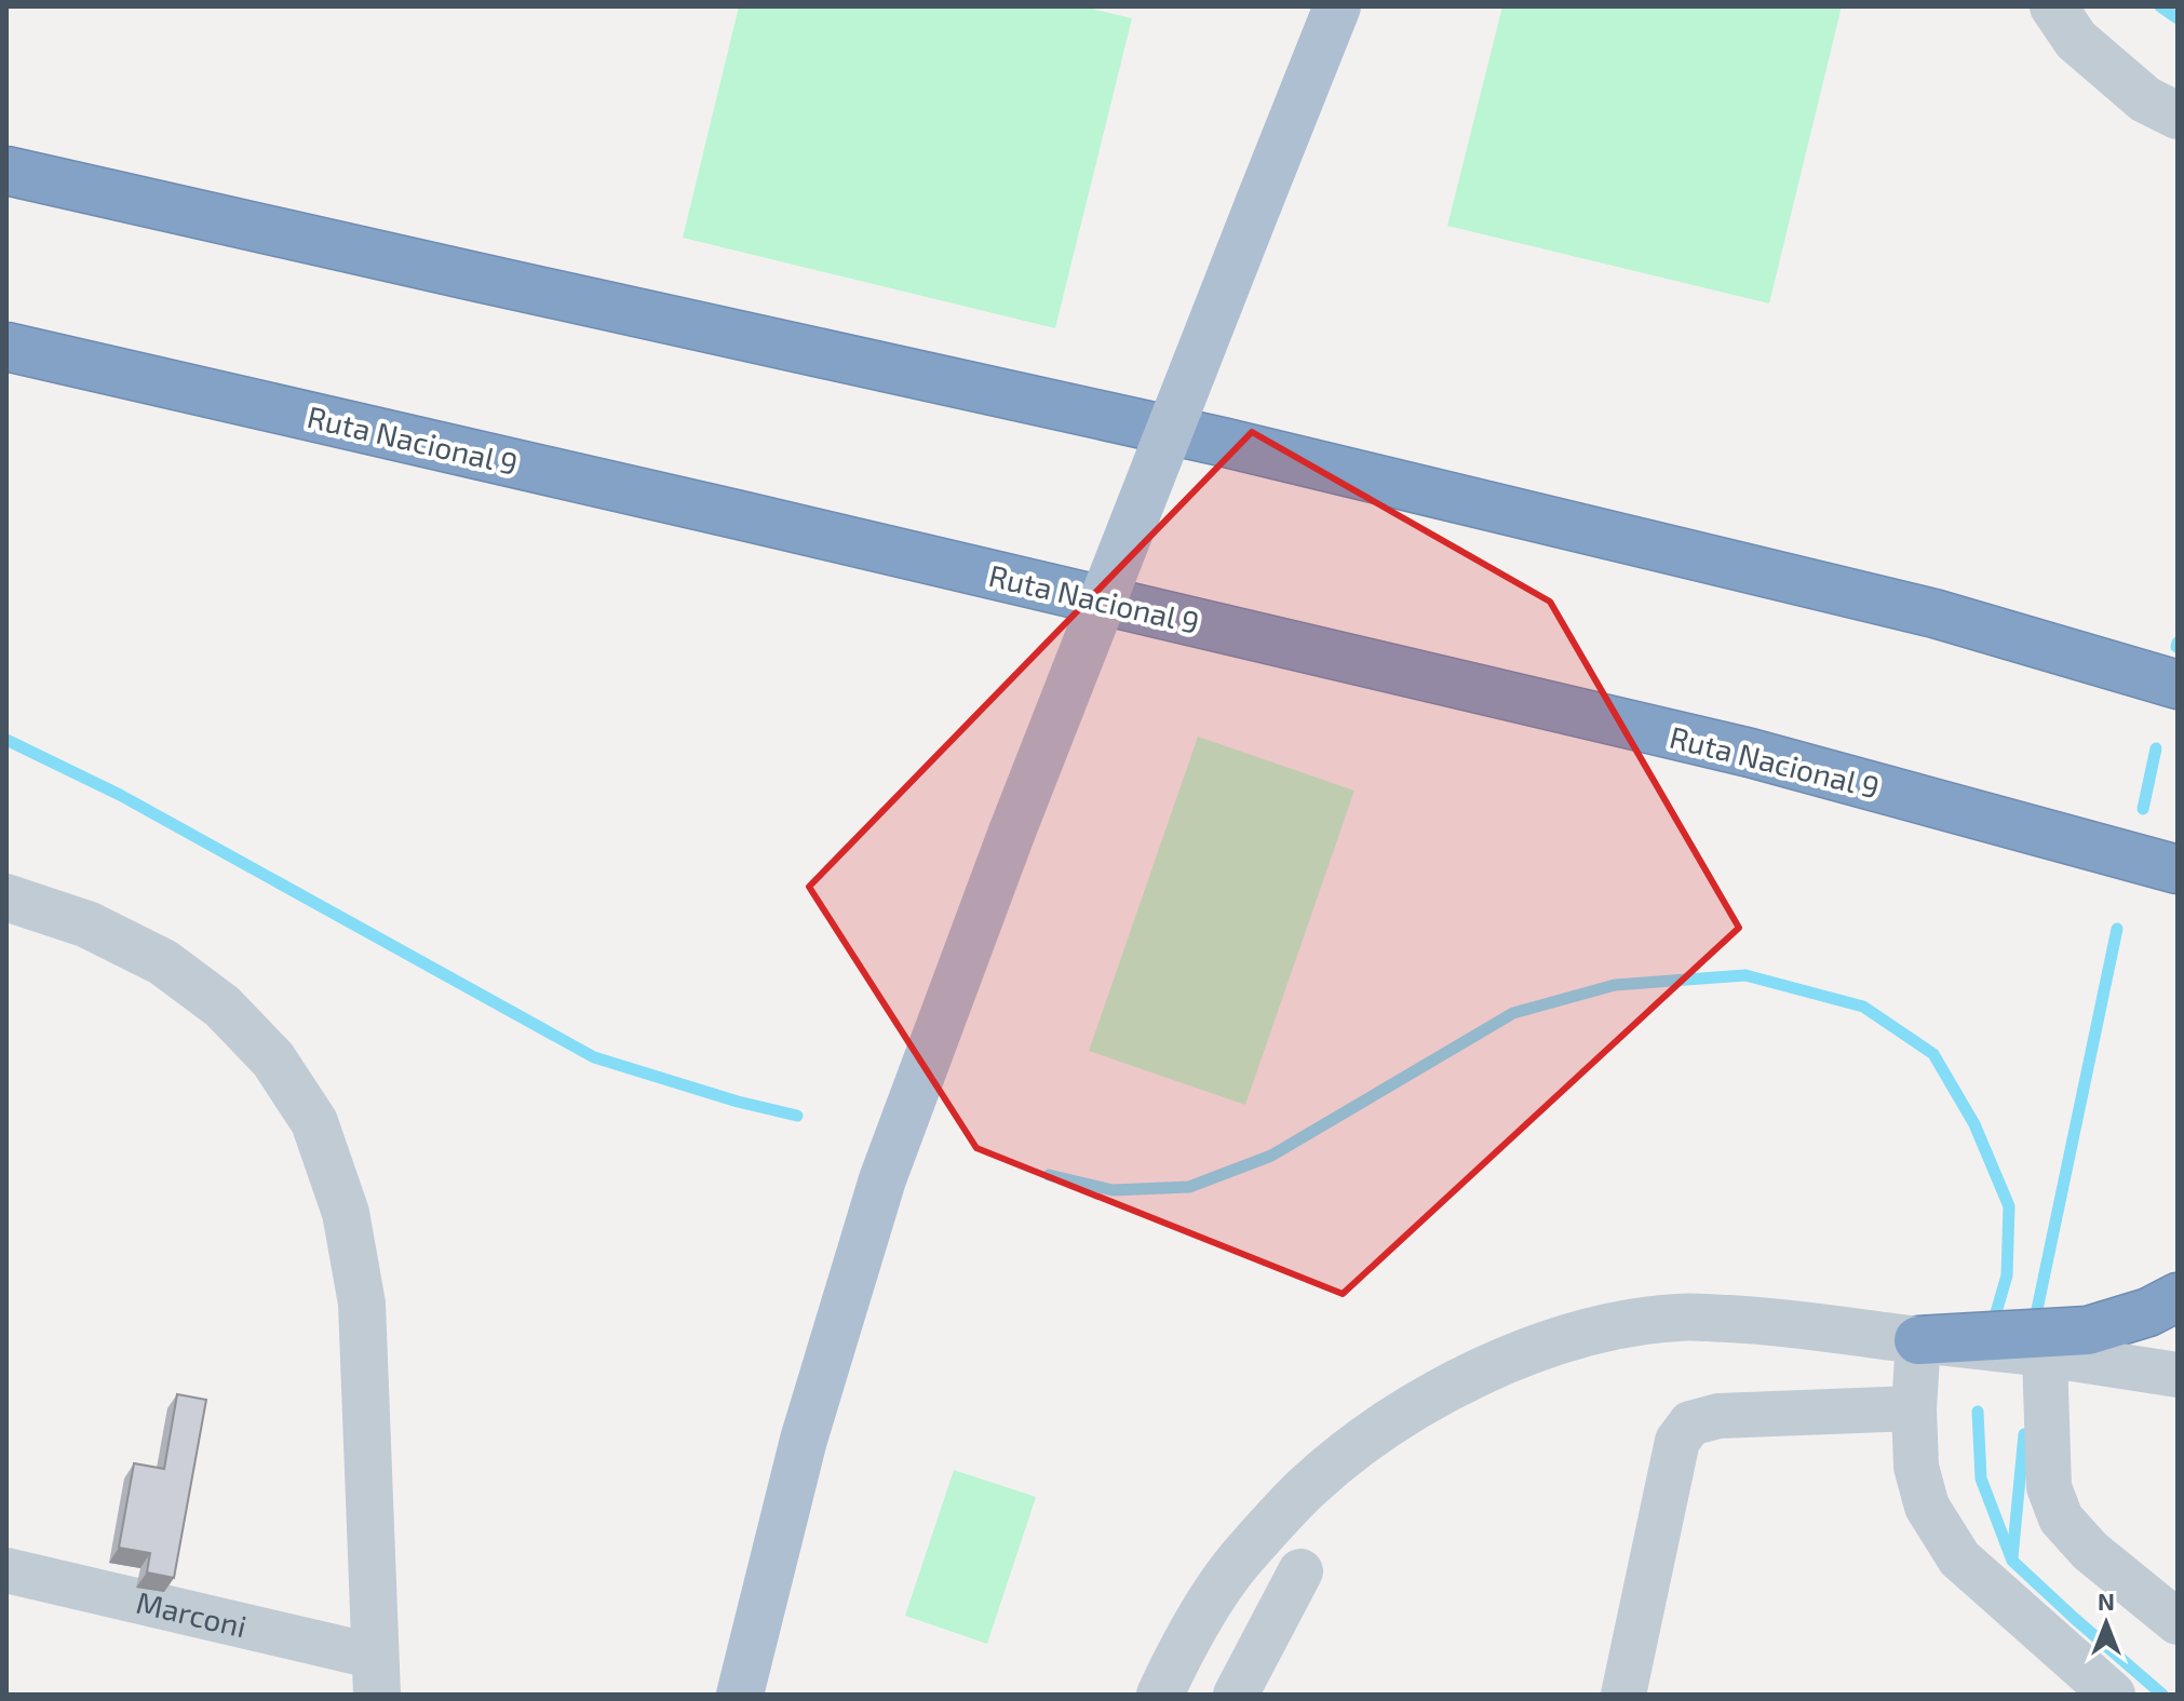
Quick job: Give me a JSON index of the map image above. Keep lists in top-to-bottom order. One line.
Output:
{"streets":{"highway":["Ruta Nacional 9"],"street":["Marconi"]},"north":"top"}
